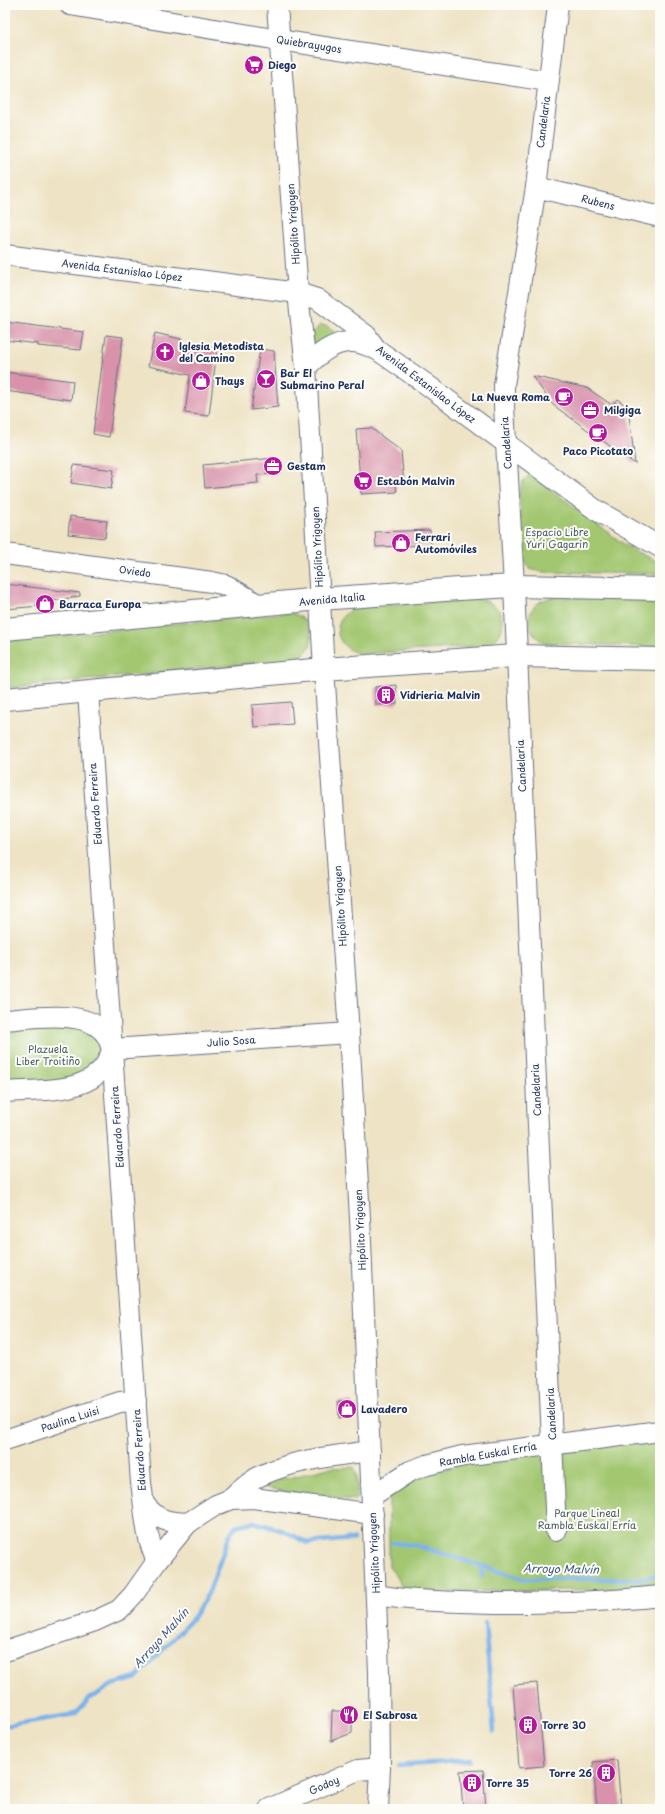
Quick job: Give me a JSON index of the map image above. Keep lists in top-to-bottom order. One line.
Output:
{"streets":{"main road":["Avenida Italia"],"street":["Quiebrayugos","Candelaria","Rubens","Hipólito Yrigoyen","Avenida Estanislao López","Oviedo","Eduardo Ferreira","Julio Sosa","Paulina Luisi","Rambla Euskal Erría","Godoy"]},"crossings":[["Quiebrayugos","Candelaria"],["Quiebrayugos","Hipólito Yrigoyen"],["Candelaria","Rubens"],["Candelaria","Avenida Estanislao López"],["Candelaria","Avenida Italia"],["Candelaria","Rambla Euskal Erría"],["Hipólito Yrigoyen","Avenida Estanislao López"],["Hipólito Yrigoyen","Avenida Italia"],["Hipólito Yrigoyen","Julio Sosa"],["Hipólito Yrigoyen","Rambla Euskal Erría"],["Hipólito Yrigoyen","Godoy"],["Oviedo","Avenida Italia"],["Eduardo Ferreira","Julio Sosa"],["Eduardo Ferreira","Paulina Luisi"]],"water":["Arroyo Malvín"],"parks":["Espacio Libre Yuri Gagarin","Plazuela Liber Troitiño","Parque Lineal Rambla Euskal Erría"],"places":{"supermarket":["Diego","Estabón Malvin"],"church":["Iglesia Metodista del Camino"],"bar":["Bar El Submarino Peral"],"shop":["Thays","Ferrari Automóviles","Barraca Europa","Lavadero"],"cafe":["La Nueva Roma","Paco Picotato"],"office":["Milgiga","Gestam"],"building":["Vidrieria Malvin","Torre 30","Torre 26","Torre 35"],"restaurant":["El Sabrosa"]}}
